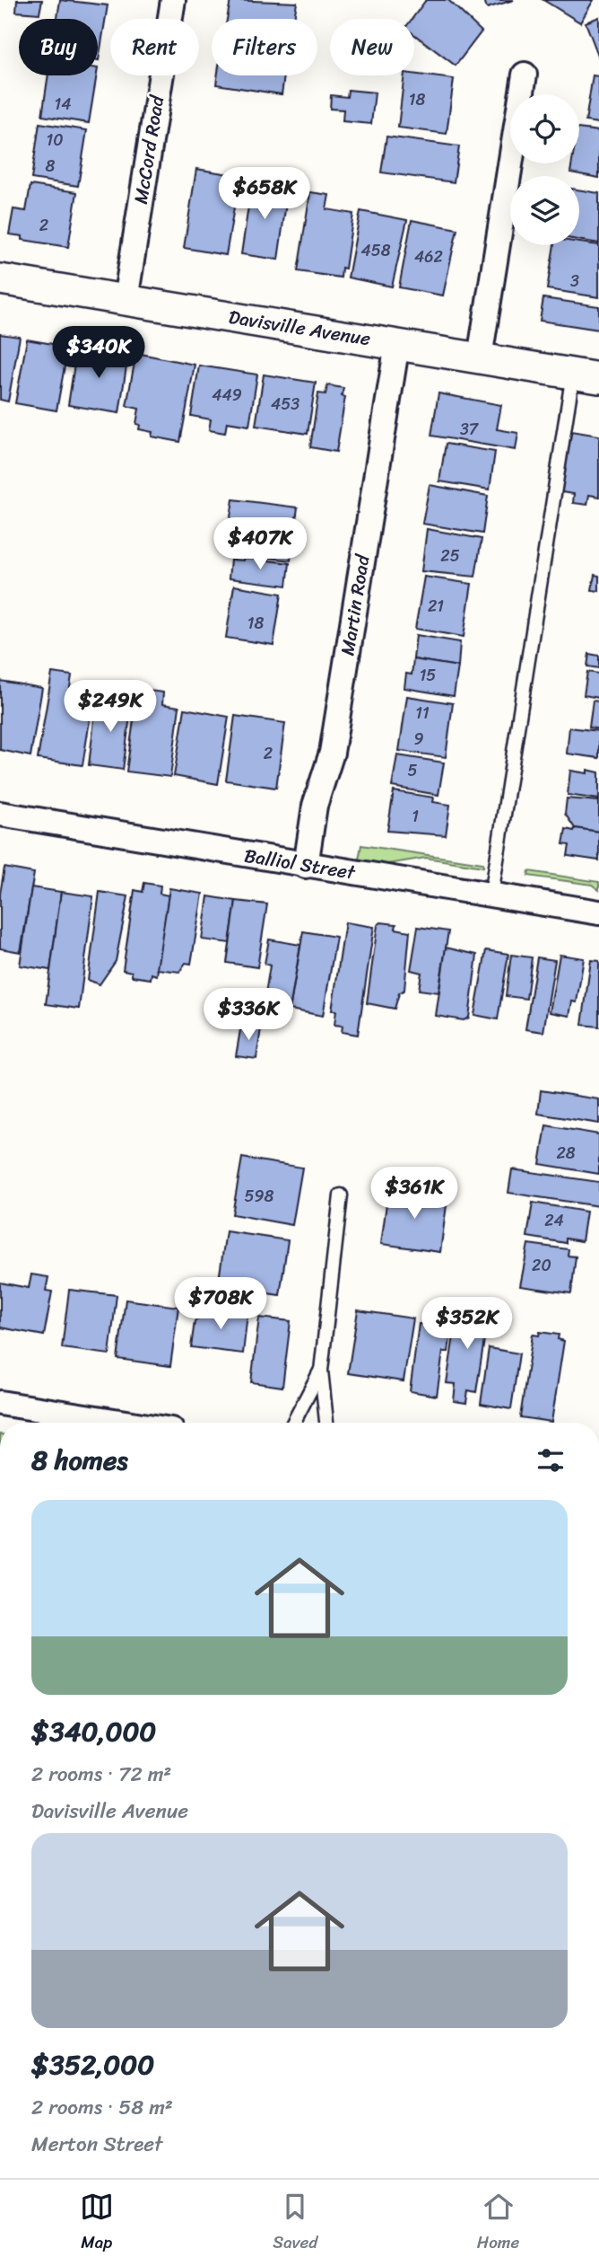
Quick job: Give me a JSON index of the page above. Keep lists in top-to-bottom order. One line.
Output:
{"streets":{"street":["McCord Road","Davisville Avenue","Martin Road","Balliol Street"]},"crossings":[["McCord Road","Davisville Avenue"],["Davisville Avenue","Martin Road"],["Martin Road","Balliol Street"]],"house_numbers":["18","14","10","8","2","458","462","3","449","453","37","25","21","18","15","11","9","2","5","1","28","598","24","20"],"page":{"chip":["Buy","Rent","Filters","New"],"price":["$658K","$340K","$407K","$249K","$336K","$361K","$708K","$352K"],"heading":"8 homes","list":[{"name":"$340,000","note":"2 rooms · 72 m² · Davisville Avenue"},{"name":"$352,000","note":"2 rooms · 58 m² · Merton Street"}],"tabs":["Map","Saved","Home"]}}
